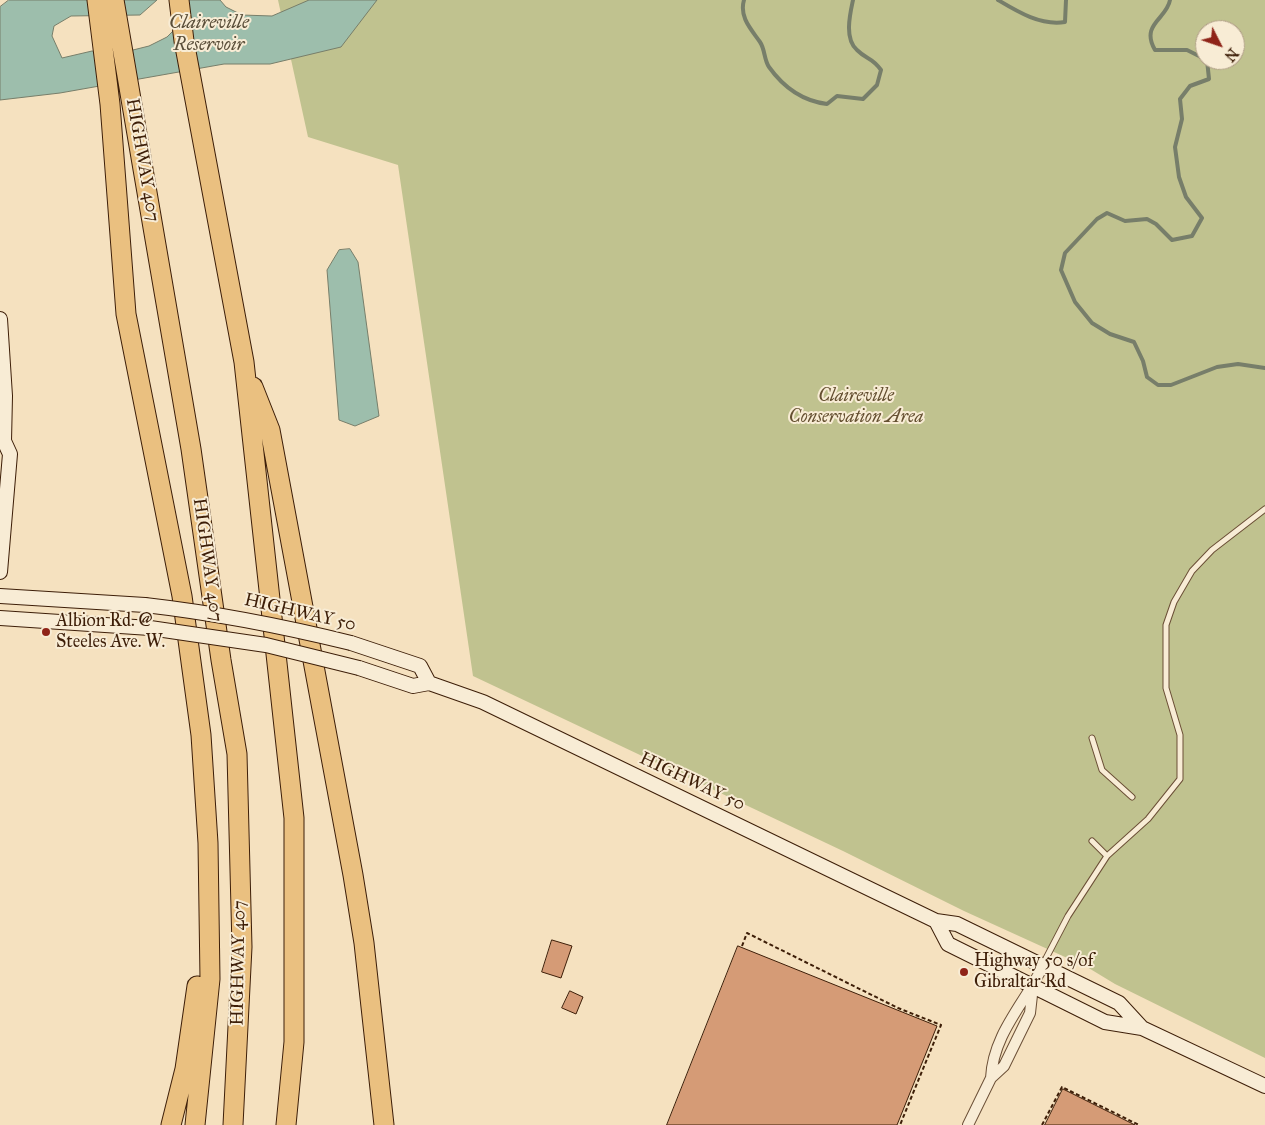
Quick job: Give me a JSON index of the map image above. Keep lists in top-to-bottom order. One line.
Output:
{"streets":{"highway":["HIGHWAY 407"],"main road":["HIGHWAY 50"]},"water":["Claireville Reservoir"],"parks":["Claireville Conservation Area"],"places":["Albion Rd. @ Steeles Ave. W.","Highway 50 s/of Gibraltar Rd"],"north":"bottom right"}
